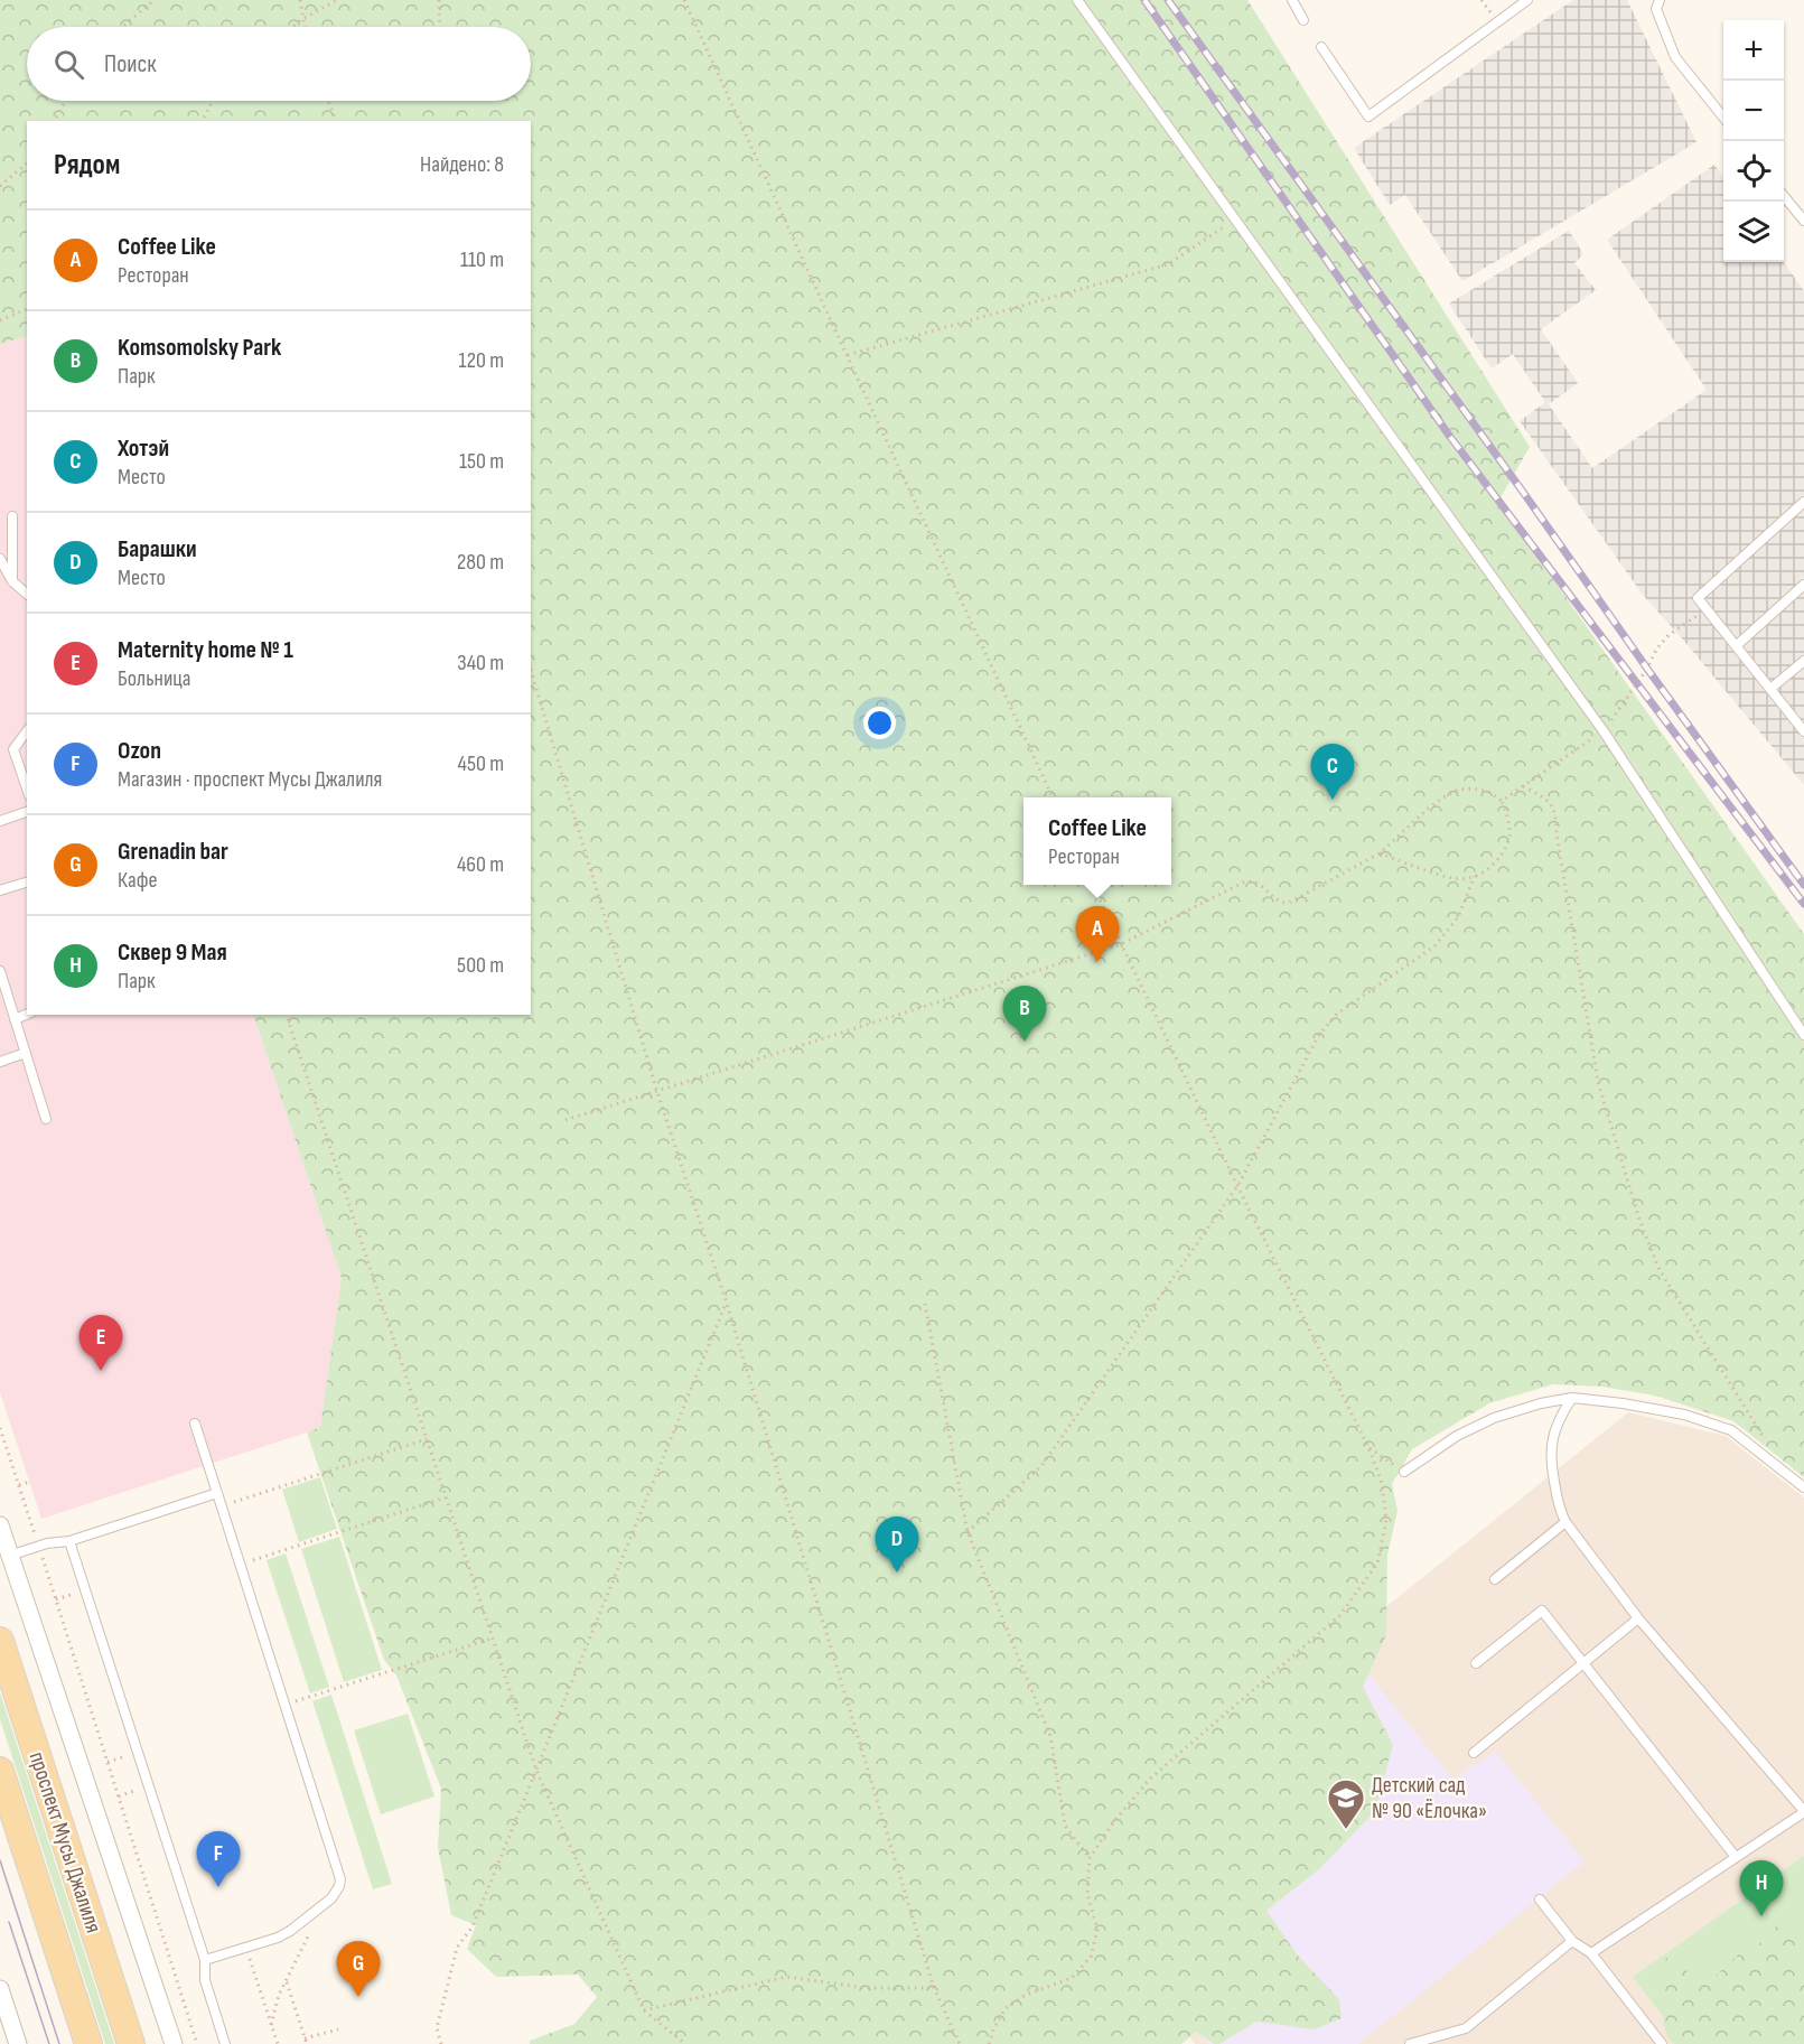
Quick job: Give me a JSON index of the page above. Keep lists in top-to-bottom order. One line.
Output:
{"streets":{"main road":["проспект Мусы Джалиля"]},"places":{"school or university":["Детский сад № 90 «Ёлочка»"]},"page":{"map_buttons":["+","−"],"search":"Поиск","heading":["Рядом","Найдено: 8"],"list":[{"mark":"A","name":"Coffee Like","note":"Ресторан","value":"110 m"},{"mark":"B","name":"Komsomolsky Park","note":"Парк","value":"120 m"},{"mark":"C","name":"Хотэй","note":"Место","value":"150 m"},{"mark":"D","name":"Барашки","note":"Место","value":"280 m"},{"mark":"E","name":"Maternity home № 1","note":"Больница","value":"340 m"},{"mark":"F","name":"Ozon","note":"Магазин · проспект Мусы Джалиля","value":"450 m"},{"mark":"G","name":"Grenadin bar","note":"Кафе","value":"460 m"},{"mark":"H","name":"Сквер 9 Мая","note":"Парк","value":"500 m"}],"pins":["C","A","B","E","D","F","H","G"],"popup":["Coffee Like","Ресторан"]}}
